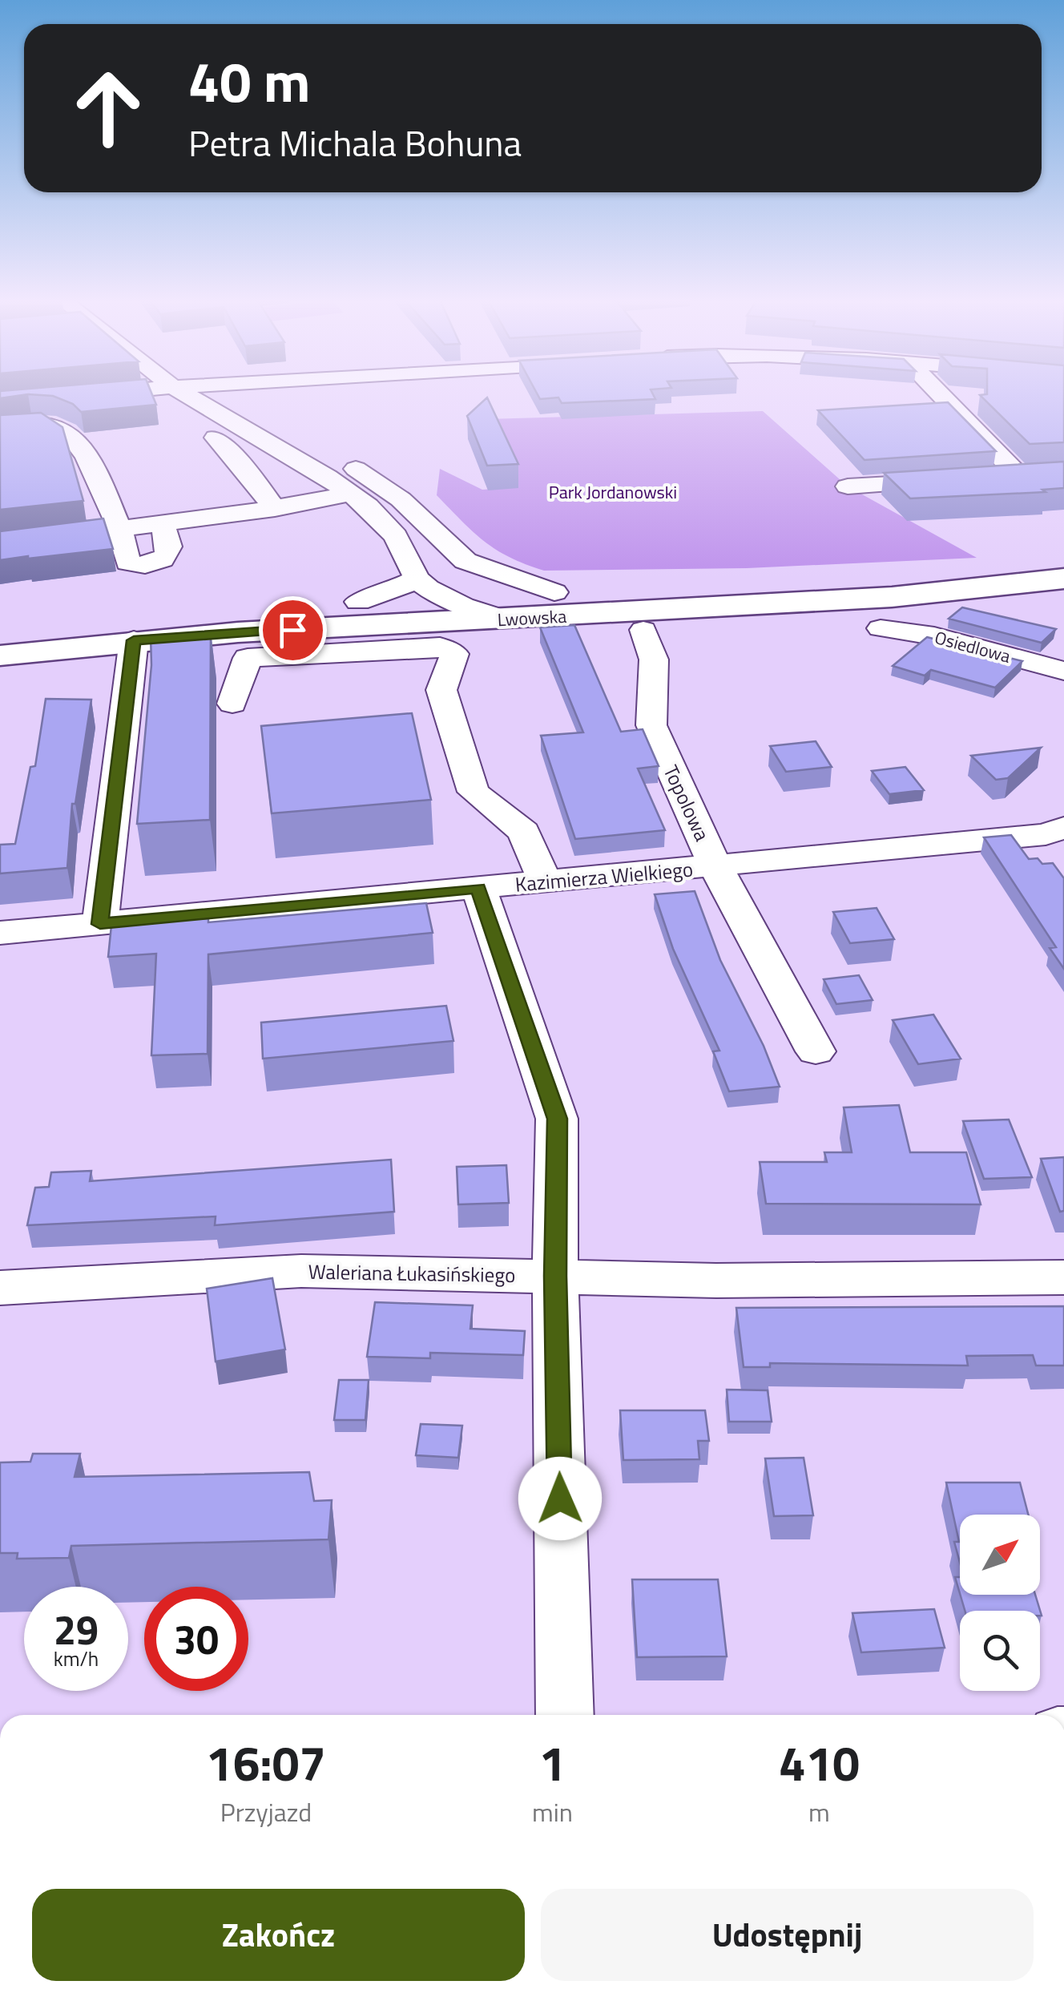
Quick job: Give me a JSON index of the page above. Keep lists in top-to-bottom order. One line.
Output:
{"streets":{"main road":["Lwowska"],"street":["Osiedlowa","Topolowa","Kazimierza Wielkiego","Waleriana Łukasińskiego"]},"crossings":[["Topolowa","Kazimierza Wielkiego"]],"parks":["Park Jordanowski"],"north":"top right","page":{"turn":["40 m","Petra Michala Bohuna"],"speed":"29 km/h","limit":"30","eta":["16:07","Przyjazd","1","min","410","m"],"buttons":["Zakończ","Udostępnij"]}}
